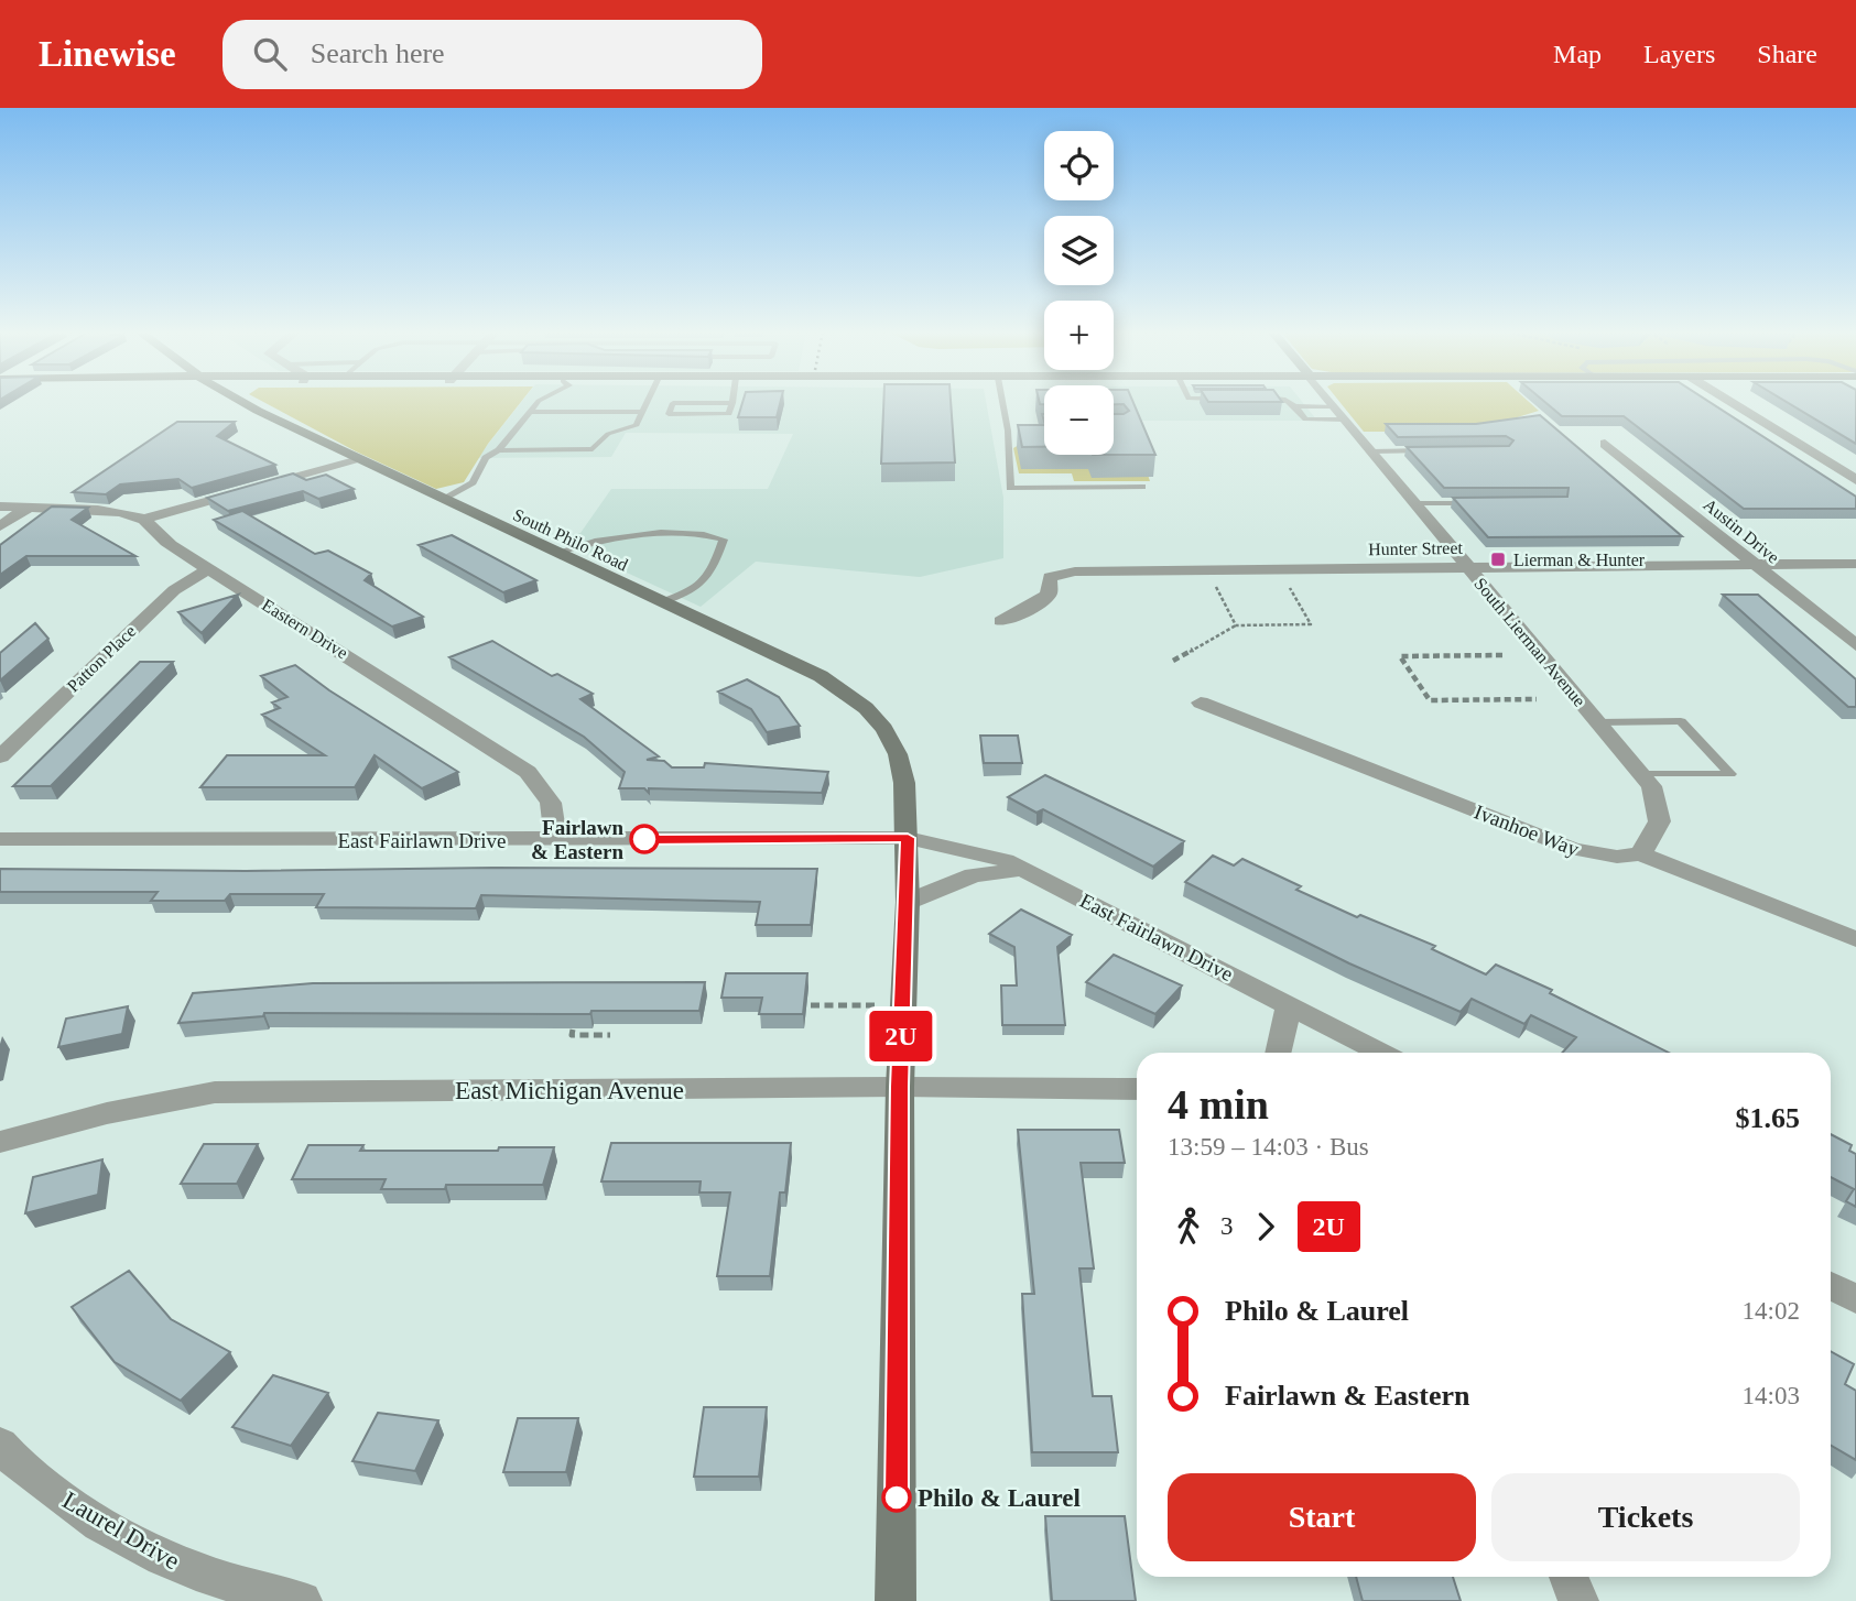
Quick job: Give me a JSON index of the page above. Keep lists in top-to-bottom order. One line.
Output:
{"streets":{"main road":["South Philo Road"],"street":["Austin Drive","Hunter Street","Eastern Drive","South Lierman Avenue","Patton Place","Ivanhoe Way","East Fairlawn Drive","East Michigan Avenue","Laurel Drive"]},"crossings":[["Austin Drive","Hunter Street"],["South Philo Road","East Fairlawn Drive"],["South Philo Road","East Michigan Avenue"],["Hunter Street","South Lierman Avenue"],["Eastern Drive","Patton Place"],["Eastern Drive","East Fairlawn Drive"],["South Lierman Avenue","Ivanhoe Way"]],"places":{"transit":["Lierman & Hunter"],"other":["Fairlawn & Eastern","Philo & Laurel"]},"lines":["bus line 2U"],"page":{"header":"Linewise","search":"Search here","nav":["Map","Layers","Share"],"on_map":"2U","map_buttons":["+","−"],"heading":["4 min","13:59 – 14:03 · Bus","$1.65"],"legs":["3","2U"],"list":[{"name":"Philo & Laurel","value":"14:02"},{"name":"Fairlawn & Eastern","value":"14:03"}],"buttons":["Start","Tickets"]}}
